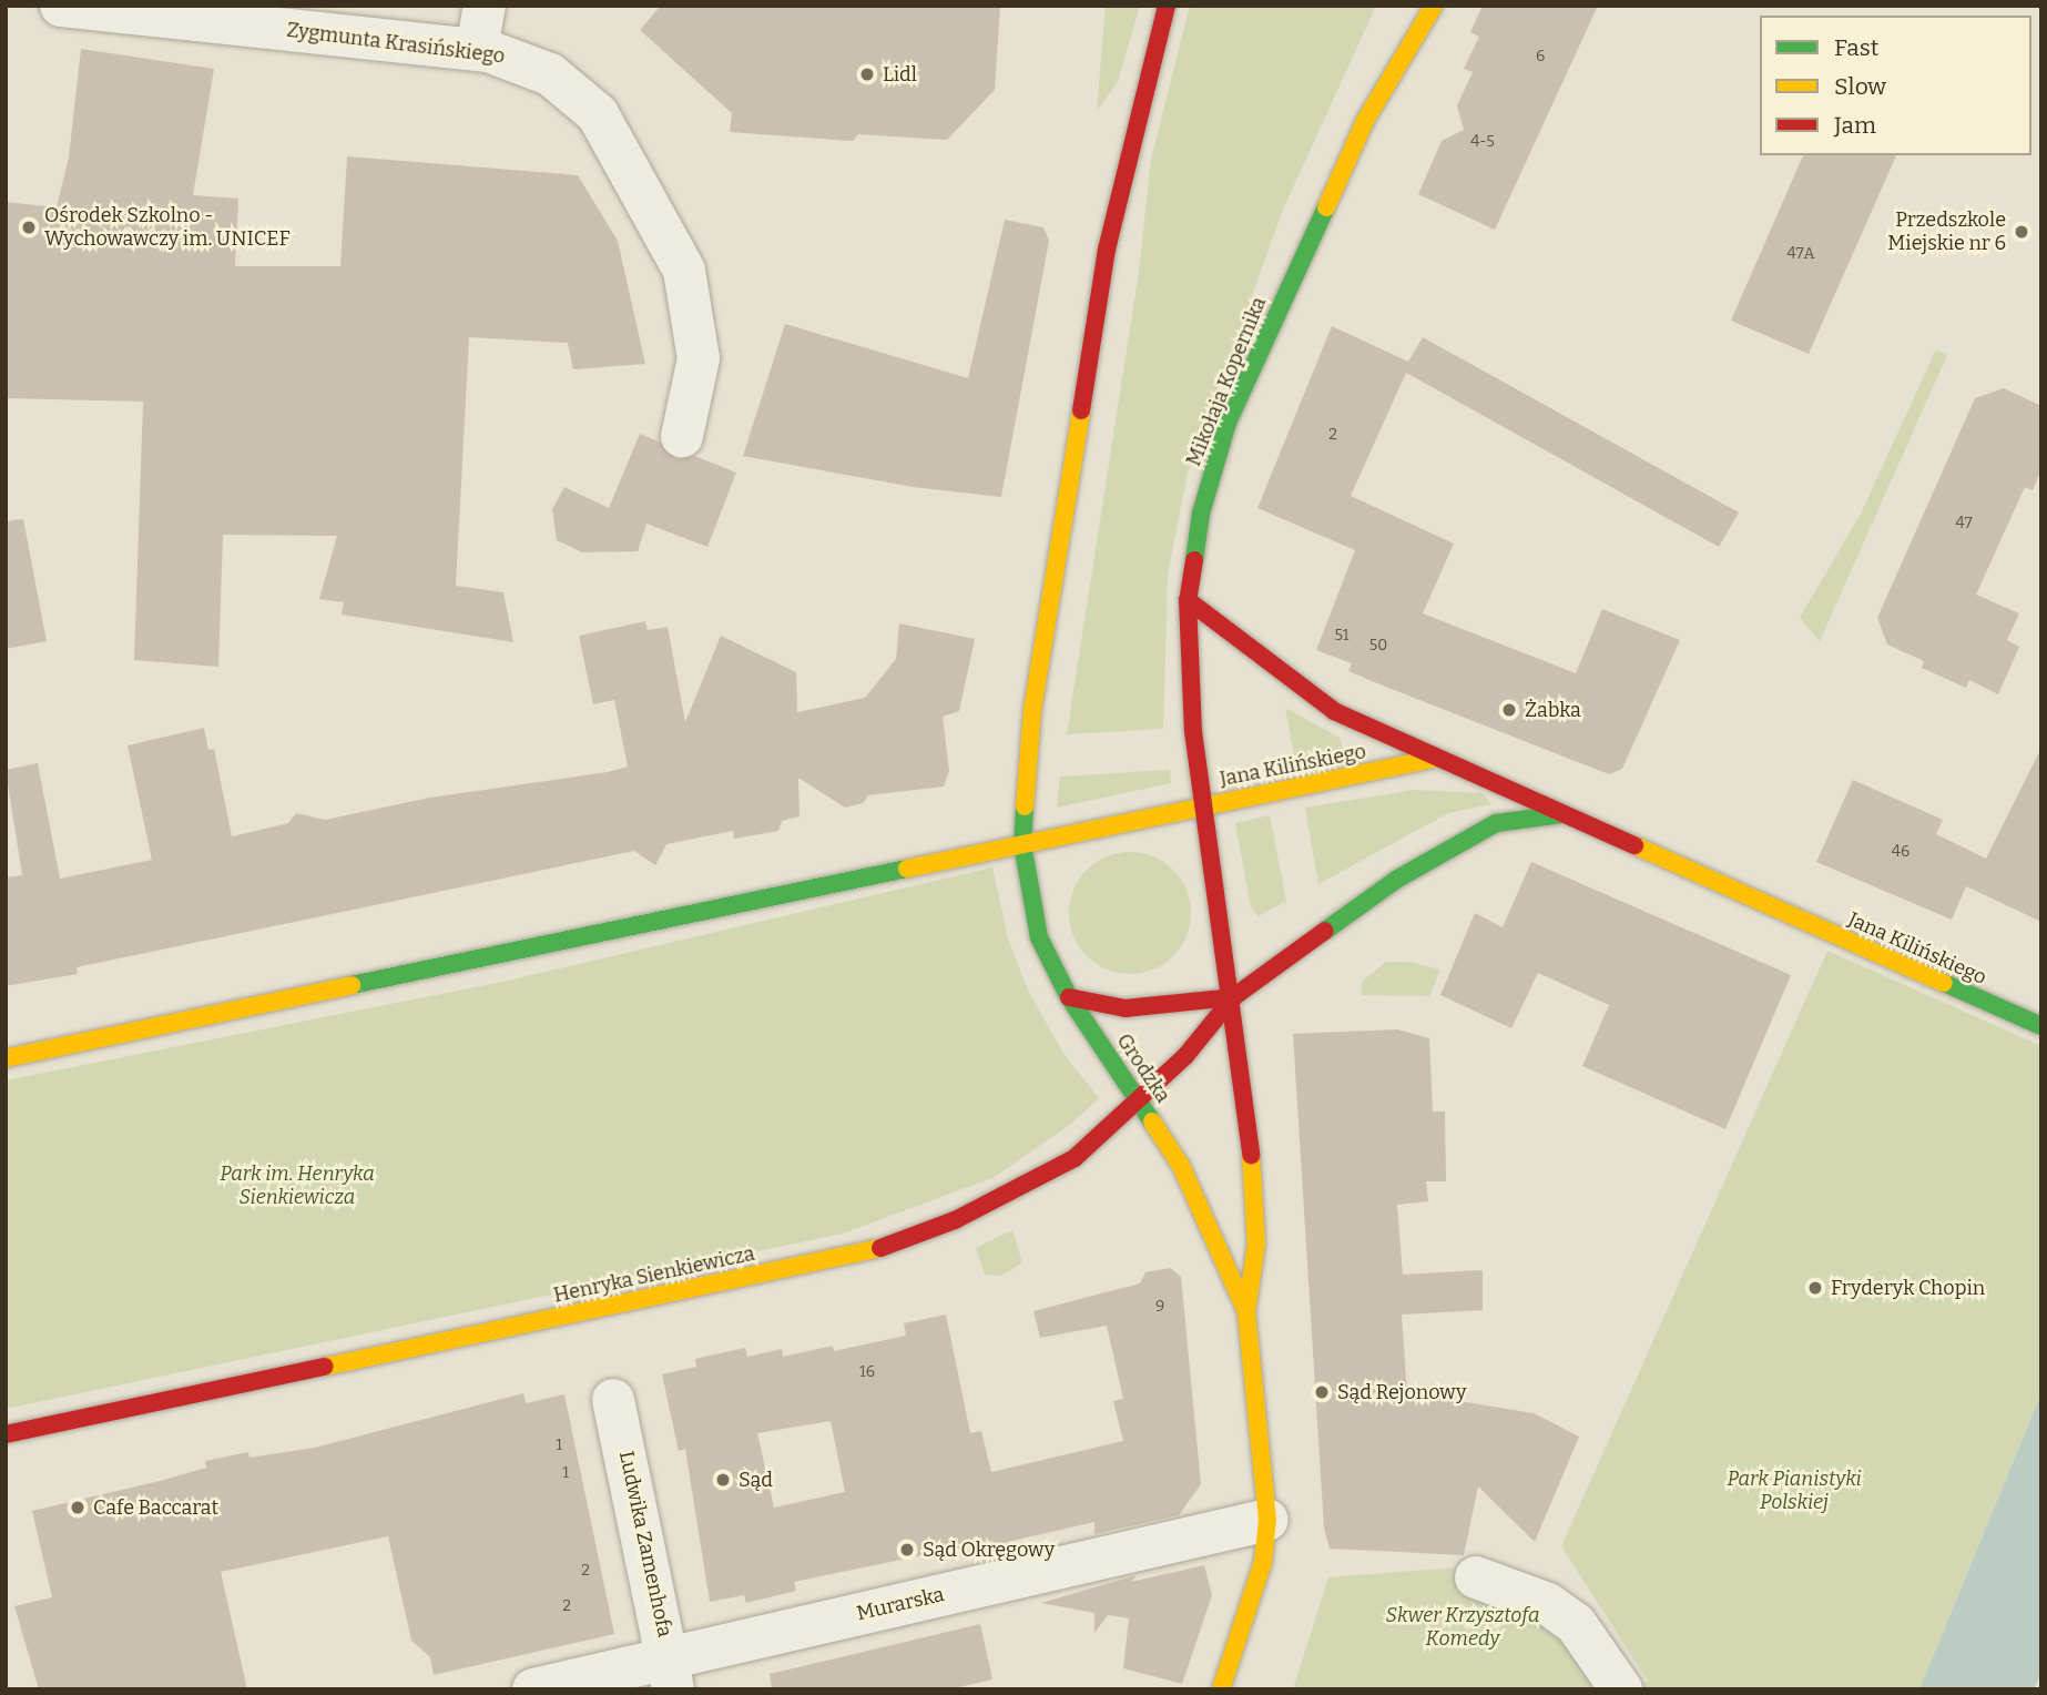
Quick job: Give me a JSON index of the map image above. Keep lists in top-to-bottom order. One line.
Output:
{"streets":{"main road":["Mikołaja Kopernika","Jana Kilińskiego","Grodzka","Henryka Sienkiewicza"],"street":["Zygmunta Krasińskiego","Ludwika Zamenhofa","Murarska"]},"crossings":[["Mikołaja Kopernika","Jana Kilińskiego"],["Mikołaja Kopernika","Grodzka"],["Mikołaja Kopernika","Henryka Sienkiewicza"],["Jana Kilińskiego","Grodzka"],["Grodzka","Henryka Sienkiewicza"],["Grodzka","Murarska"],["Ludwika Zamenhofa","Murarska"]],"parks":["Park im. Henryka Sienkiewicza","Park Pianistyki Polskiej","Skwer Krzysztofa Komedy"],"places":["Lidl","Ośrodek Szkolno - Wychowawczy im. UNICEF","Przedszkole Miejskie nr 6","Żabka","Fryderyk Chopin","Sąd Rejonowy","Sąd","Cafe Baccarat","Sąd Okręgowy"],"house_numbers":["6","4-5","47A","2","47","51","50","46","9","16","1","1","2","2"],"legend":["Fast","Slow","Jam"]}
